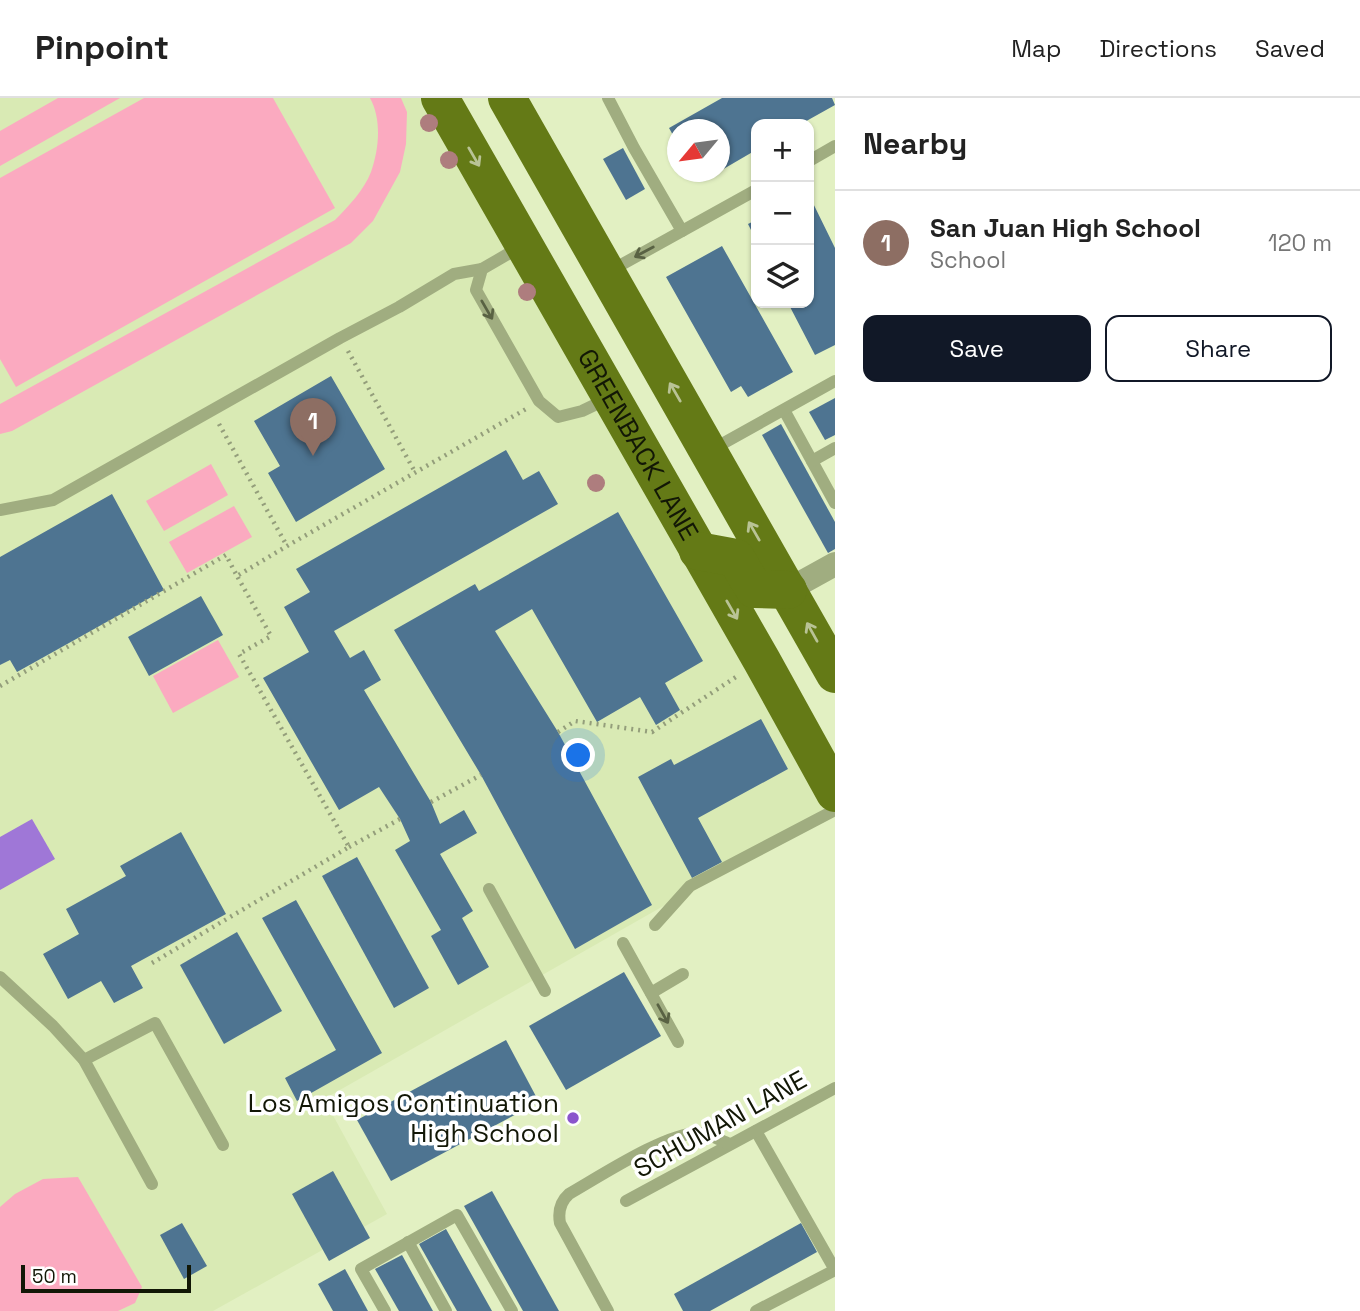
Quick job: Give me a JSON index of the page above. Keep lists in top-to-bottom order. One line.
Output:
{"streets":{"main road":["GREENBACK LANE"],"lane":["SCHUMAN LANE"]},"places":["Los Amigos Continuation High School"],"scale_bar":"50 m","north":"bottom left","page":{"header":"Pinpoint","nav":["Map","Directions","Saved"],"heading":"Nearby","map_buttons":["+","−"],"list":[{"mark":"1","name":"San Juan High School","note":"School","value":"120 m"}],"buttons":["Save","Share"],"pins":"1","scale":"50 m"}}
